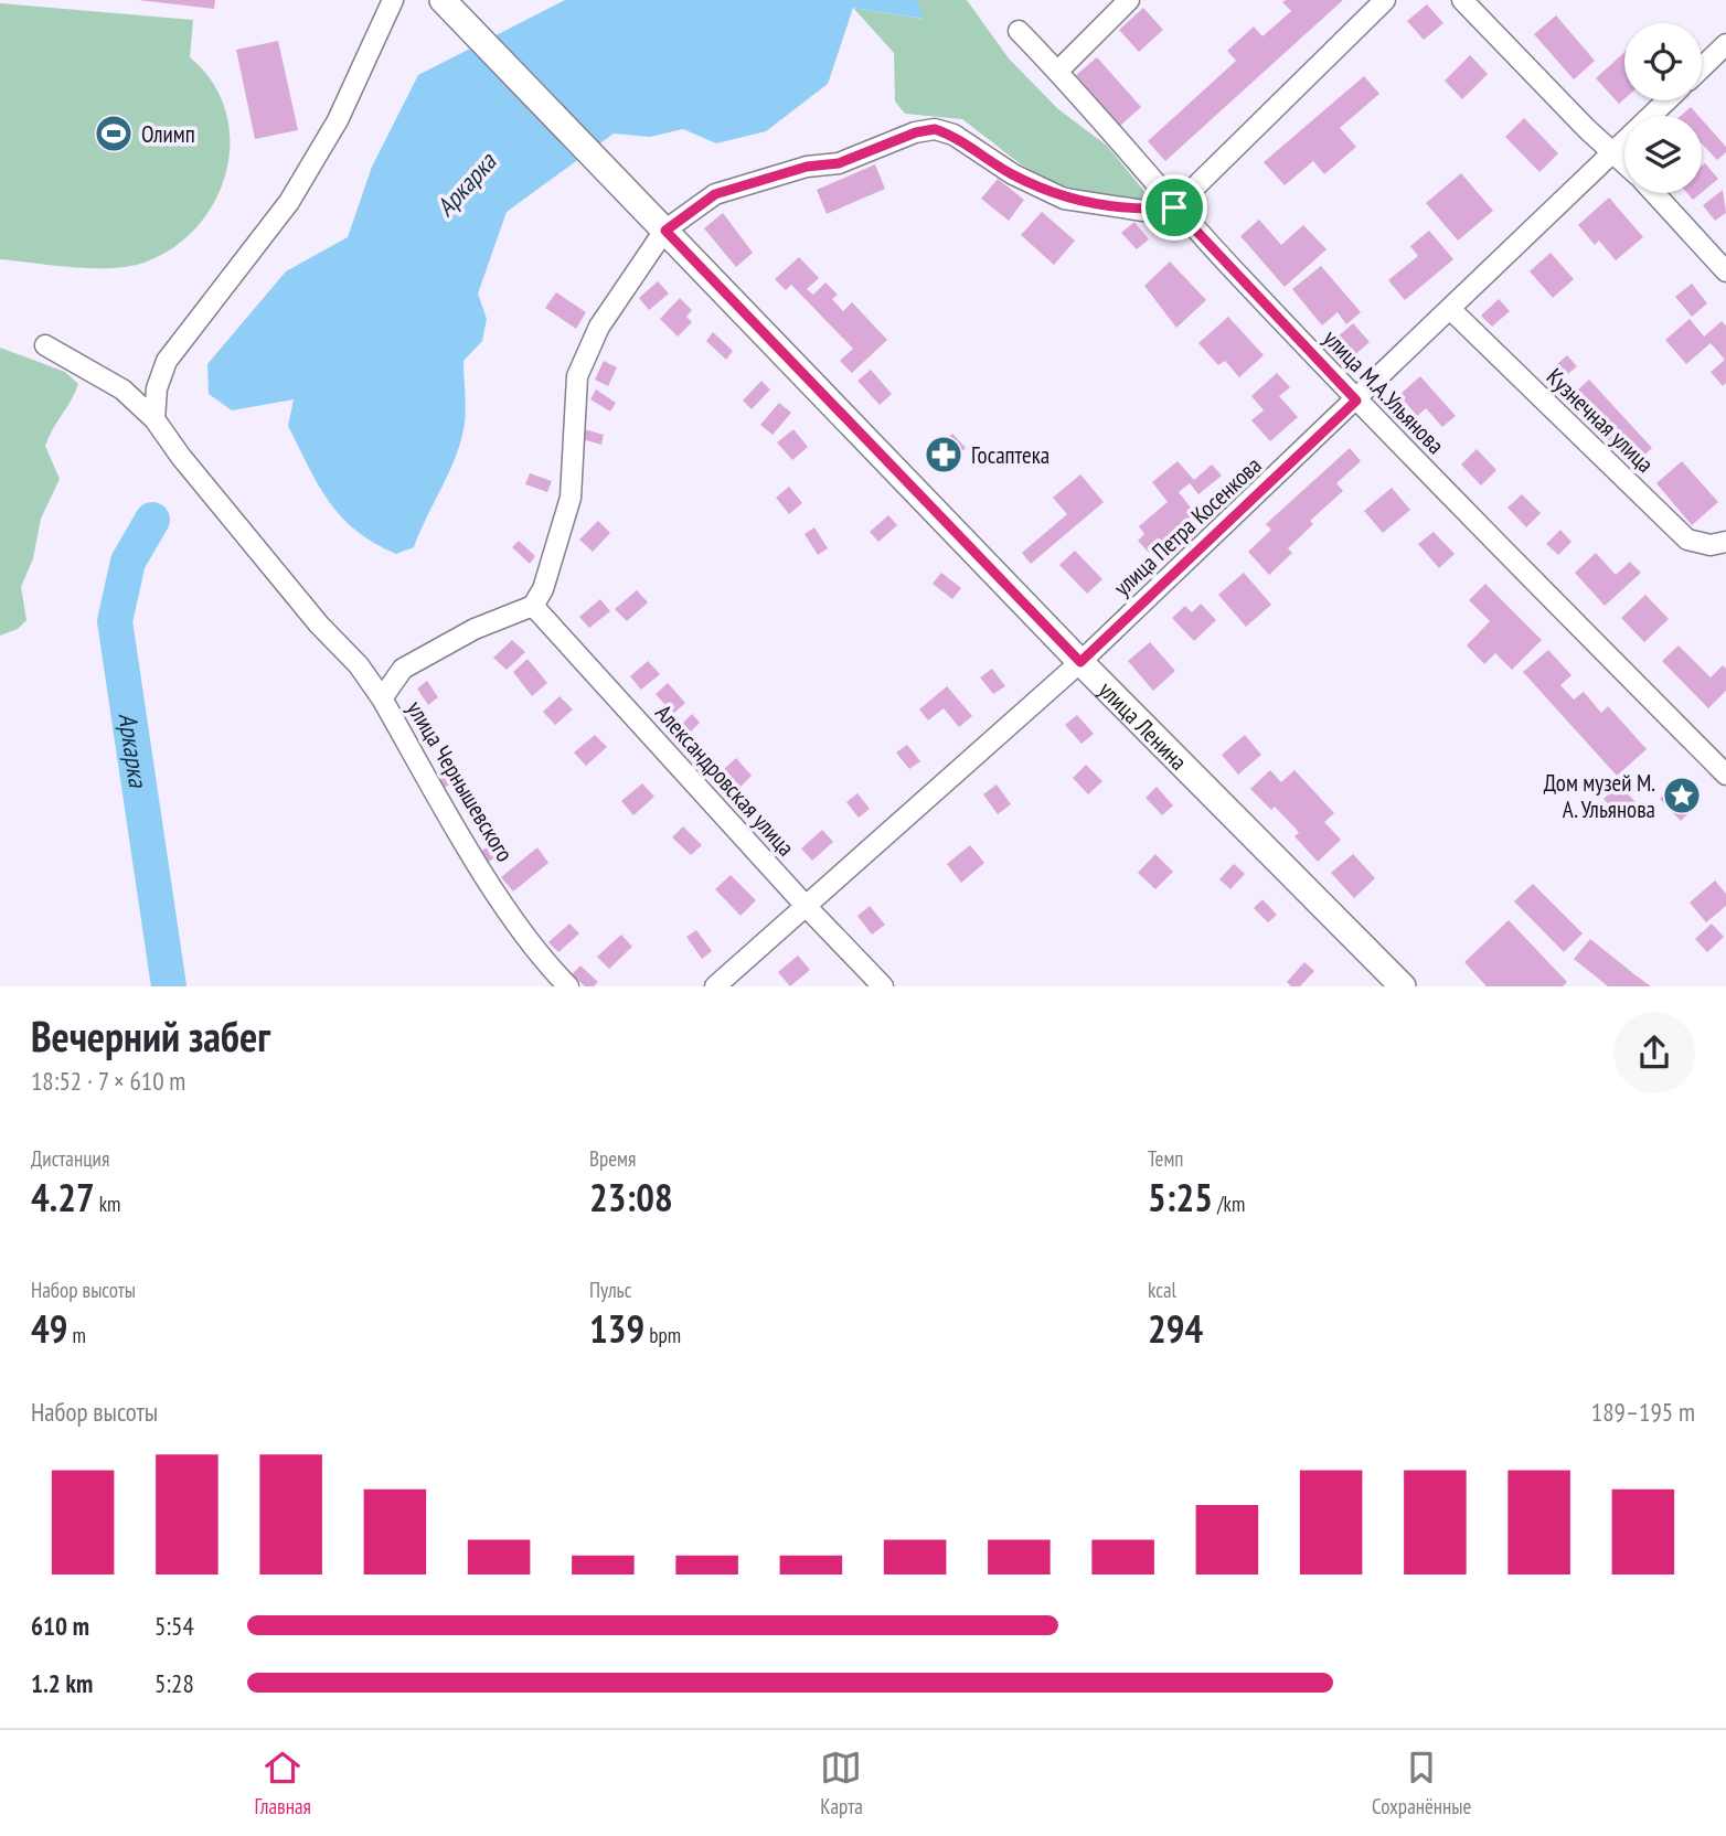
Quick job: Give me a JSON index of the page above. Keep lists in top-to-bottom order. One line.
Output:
{"streets":{"main road":["улица Ленина"],"street":["улица М.А.Ульянова","Кузнечная улица","улица Петра Косенкова","Александровская улица","улица Чернышевского"]},"crossings":[["улица М.А.Ульянова","улица Петра Косенкова"],["Кузнечная улица","улица Петра Косенкова"],["улица Петра Косенкова","улица Ленина"],["улица Петра Косенкова","Александровская улица"],["Александровская улица","улица Чернышевского"]],"water":["Аркарка"],"places":{"sports":["Олимп"],"pharmacy":["Госаптека"],"place":["Дом музей М. А. Ульянова"]},"page":{"heading":["Вечерний забег","18:52 · 7 × 610 m"],"stats":[["Дистанция","4.27 km"],["Время","23:08"],["Темп","5:25 /km"],["Набор высоты","49 m"],["Пульс","139 bpm"],["kcal","294"]],"chart":["Набор высоты","189–195 m"],"list":[{"name":"610 m","note":"5:54"},{"name":"1.2 km","note":"5:28"}],"tabs":["Главная","Карта","Сохранённые"]}}
